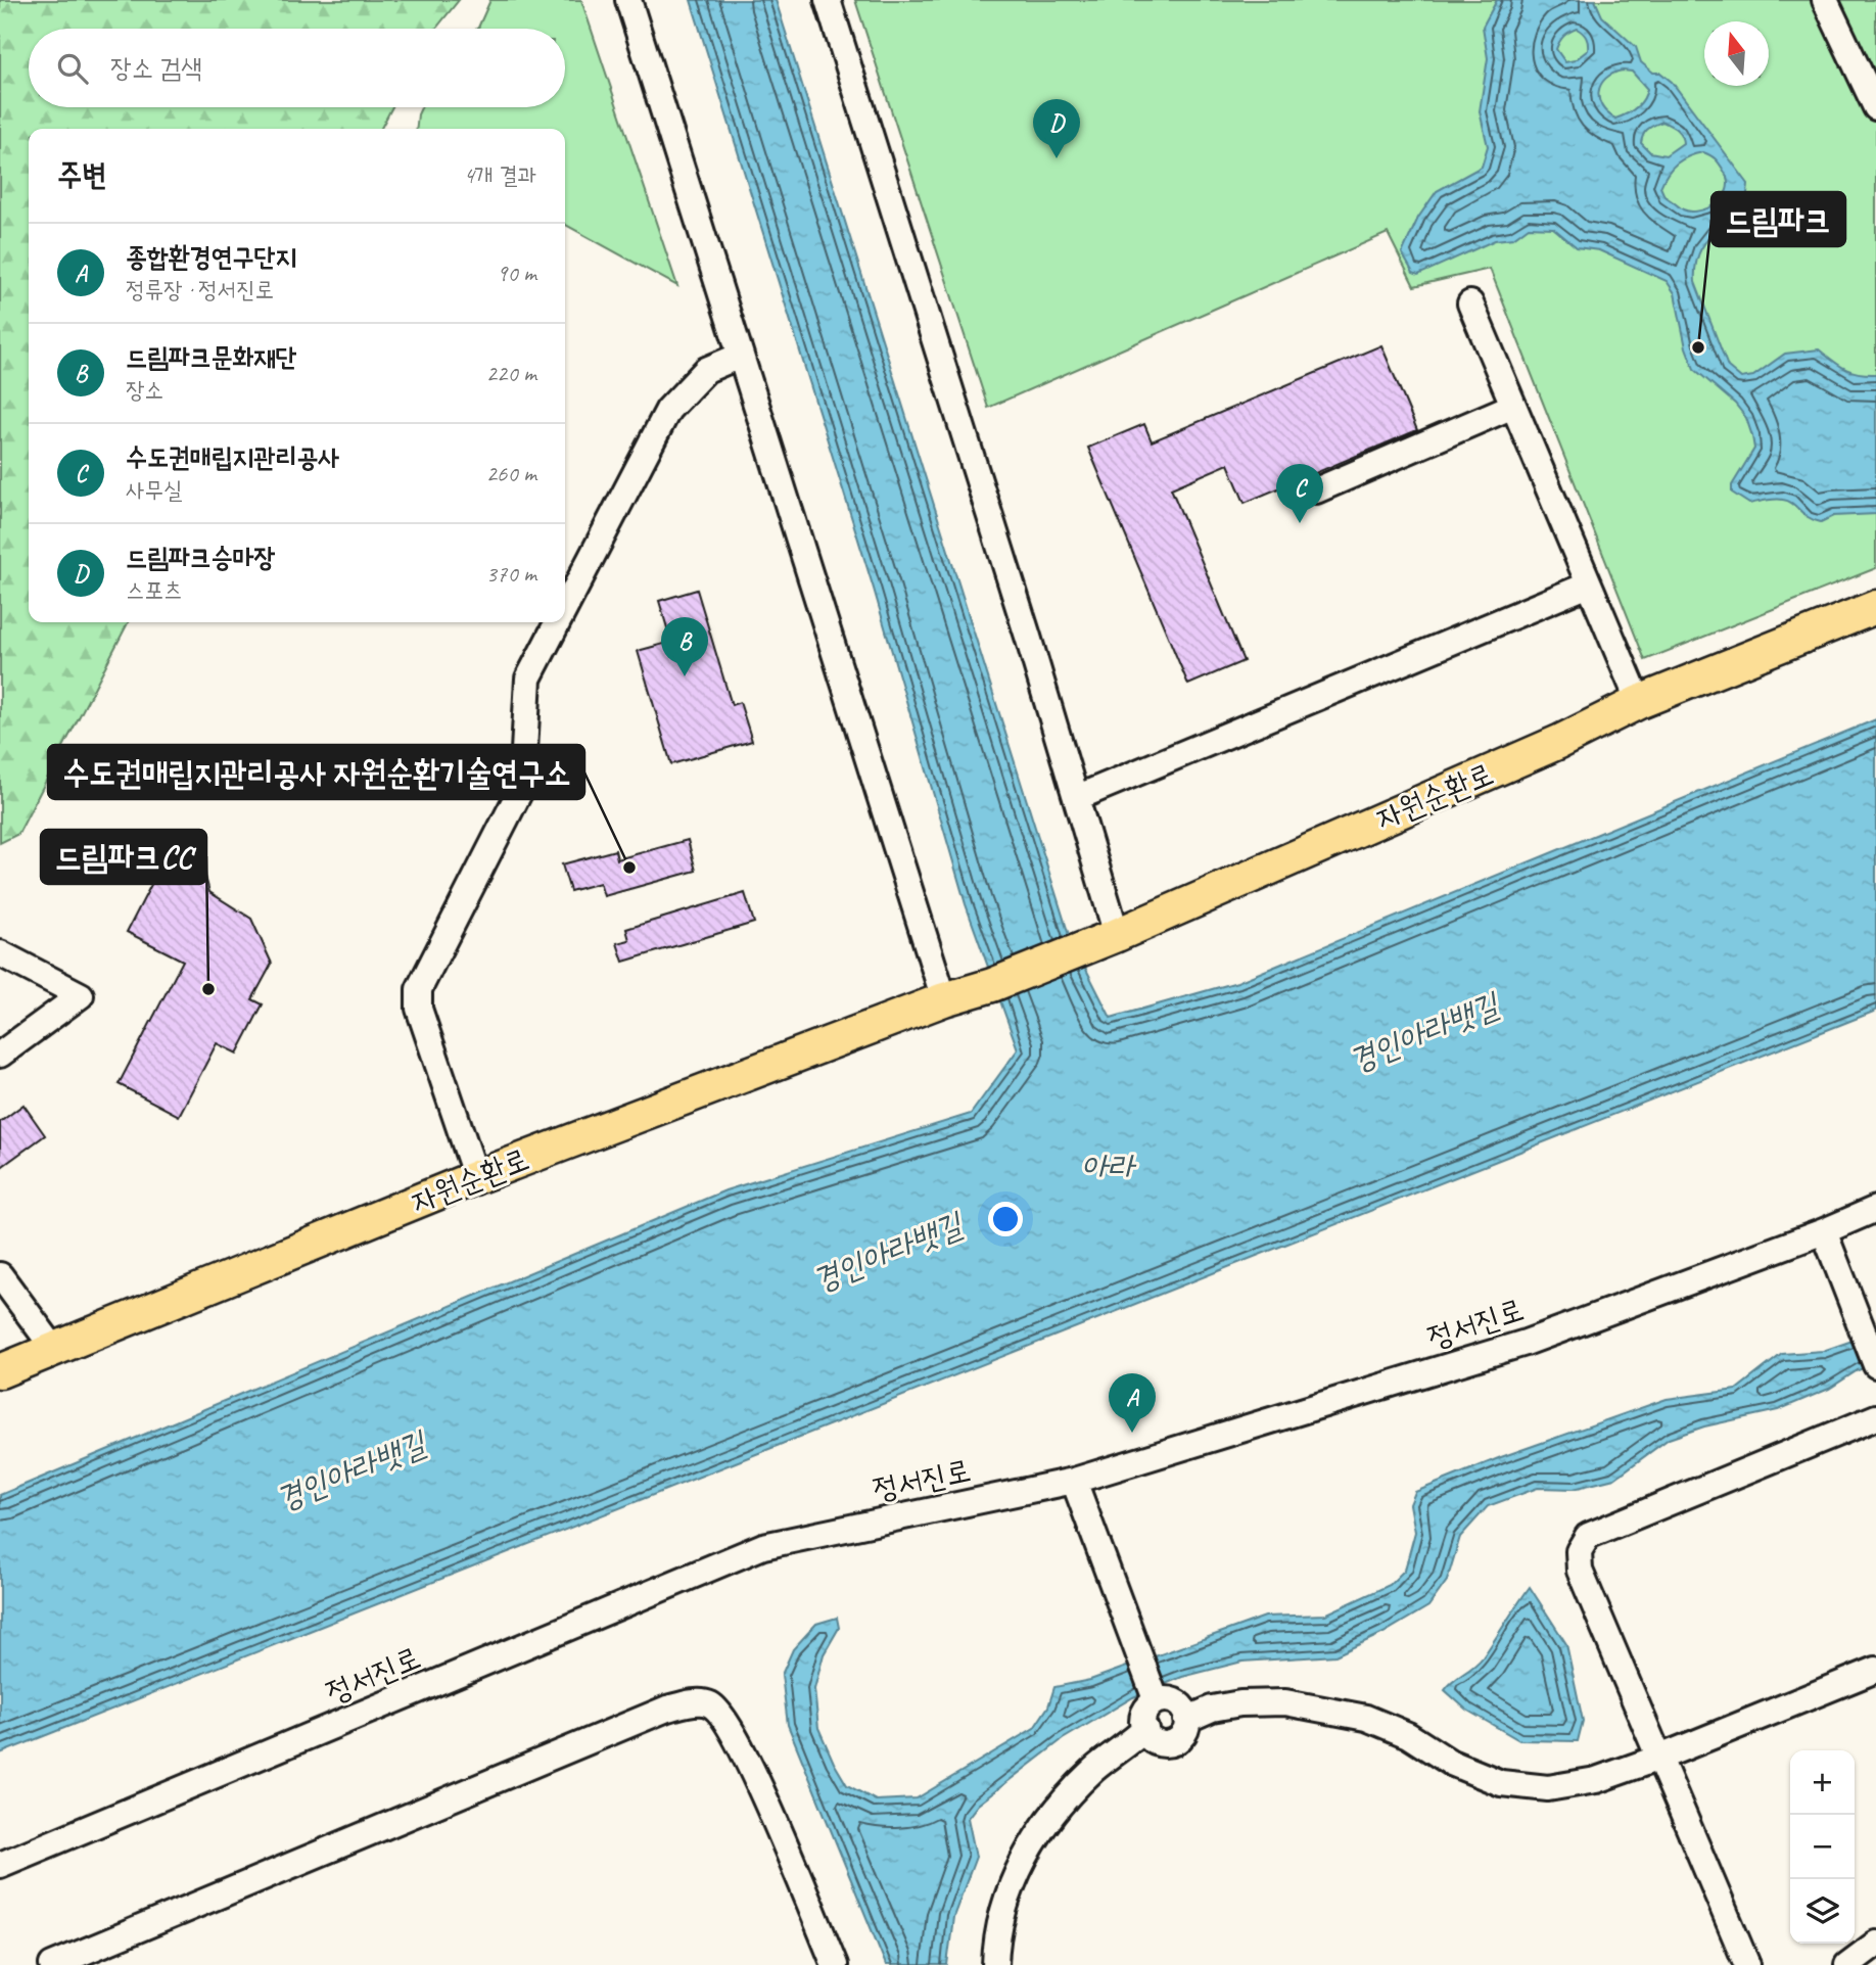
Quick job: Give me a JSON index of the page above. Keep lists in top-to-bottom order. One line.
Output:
{"streets":{"main road":["자원순환로"],"street":["정서진로"]},"water":["경인아라뱃길","아라"],"places":["드림파크","수도권매립지관리공사 자원순환기술연구소","드림파크CC"],"north":"top","page":{"search":"장소 검색","pins":["D","C","B","A"],"heading":["주변","4개 결과"],"list":[{"mark":"A","name":"종합환경연구단지","note":"정류장 · 정서진로","value":"90 m"},{"mark":"B","name":"드림파크문화재단","note":"장소","value":"220 m"},{"mark":"C","name":"수도권매립지관리공사","note":"사무실","value":"260 m"},{"mark":"D","name":"드림파크승마장","note":"스포츠","value":"370 m"}],"map_buttons":["+","−"]}}
